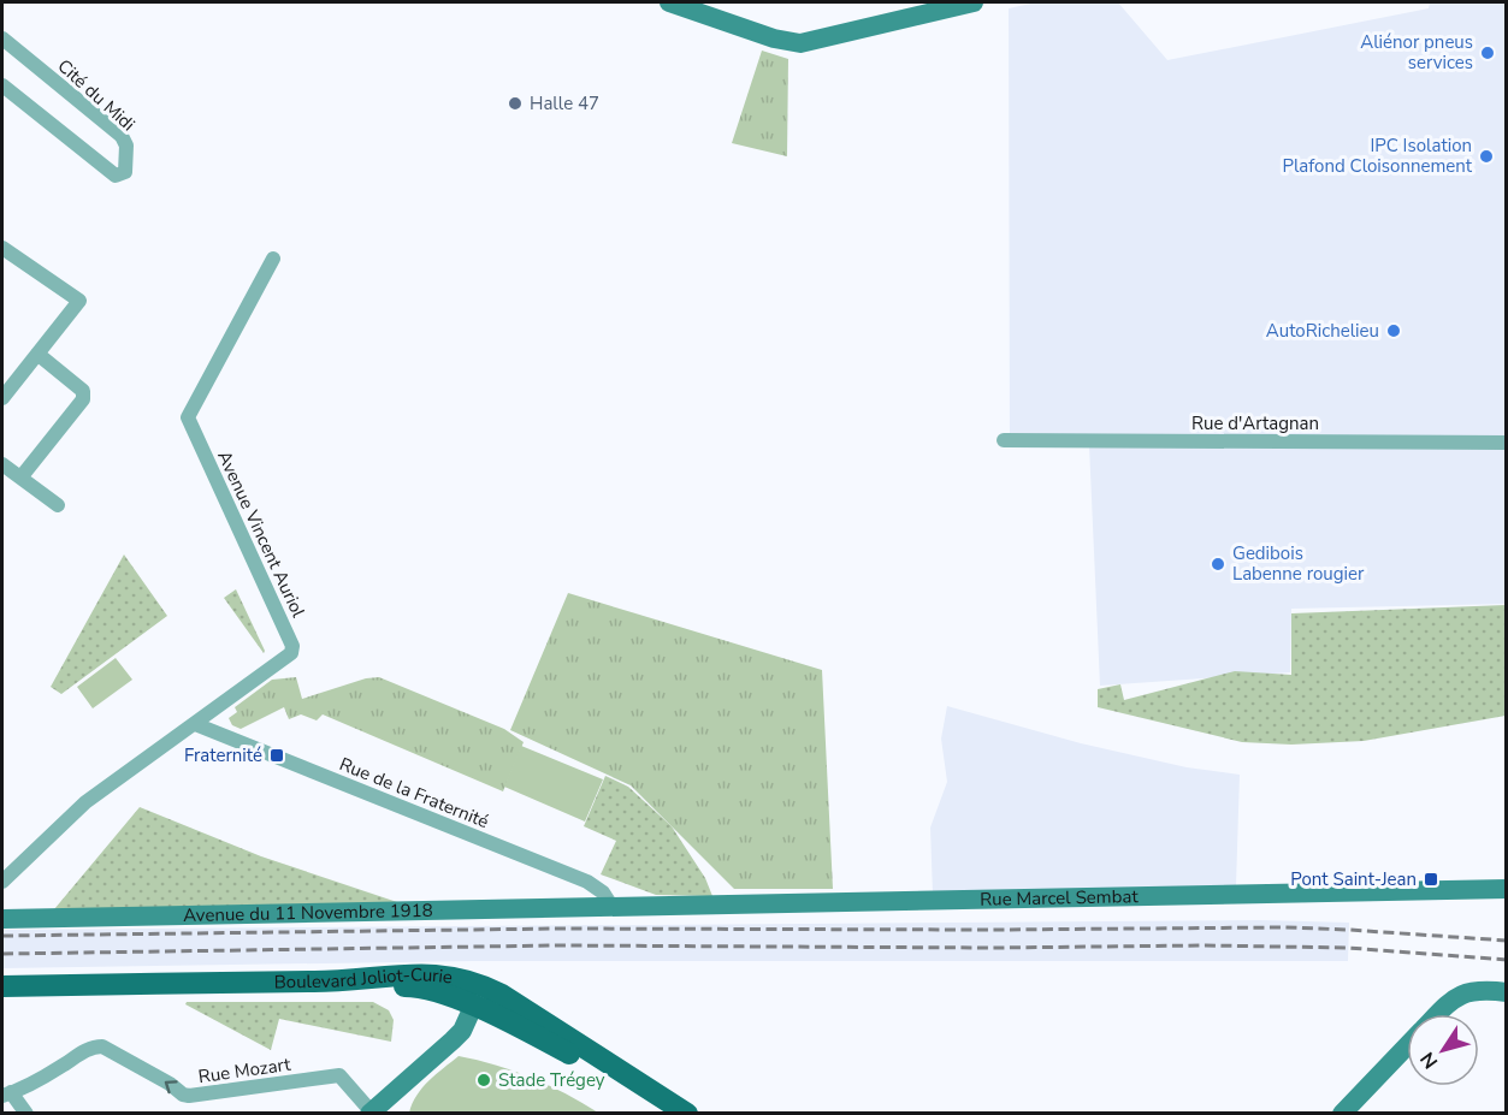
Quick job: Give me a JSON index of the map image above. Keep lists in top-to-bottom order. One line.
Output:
{"streets":{"main road":["Boulevard Joliot-Curie"],"street":["Cité du Midi","Rue d'Artagnan","Avenue Vincent Auriol","Rue de la Fraternité","Rue Marcel Sembat","Avenue du 11 Novembre 1918","Rue Mozart"]},"crossings":[["Avenue Vincent Auriol","Rue de la Fraternité"],["Rue de la Fraternité","Rue Marcel Sembat"],["Rue de la Fraternité","Avenue du 11 Novembre 1918"],["Rue Marcel Sembat","Avenue du 11 Novembre 1918"]],"one_way":["Rue Mozart"],"places":{"other":["Aliénor pneus services","Halle 47","IPC Isolation Plafond Cloisonnement","AutoRichelieu","Gedibois Labenne rougier","Stade Trégey"],"transit":["Fraternité","Pont Saint-Jean"]},"north":"bottom left"}
